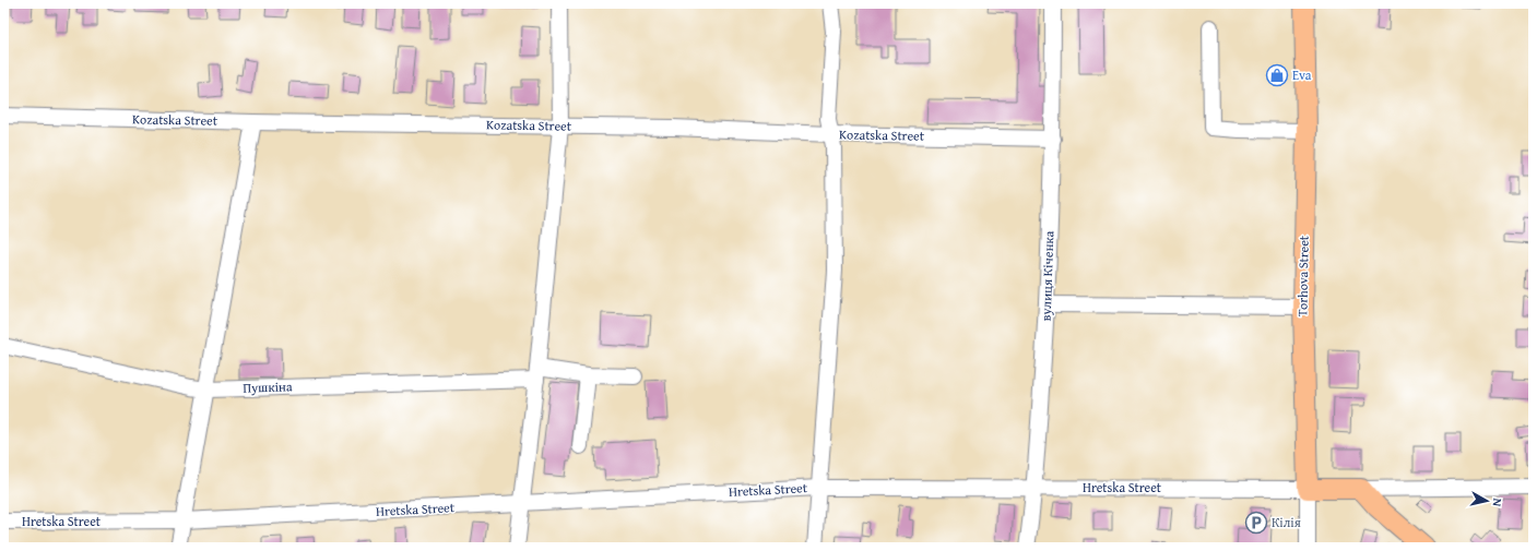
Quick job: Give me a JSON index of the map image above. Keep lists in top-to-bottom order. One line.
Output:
{"streets":{"main road":["Torhova Street","Hretska Street"],"street":["Kozatska Street","вулиця Кіченка","Пушкіна"]},"crossings":[["Kozatska Street","вулиця Кіченка"],["вулиця Кіченка","Hretska Street"],["Torhova Street","Hretska Street"]],"places":{"shop":["Eva"],"parking":["Кілія"]},"north":"right"}
